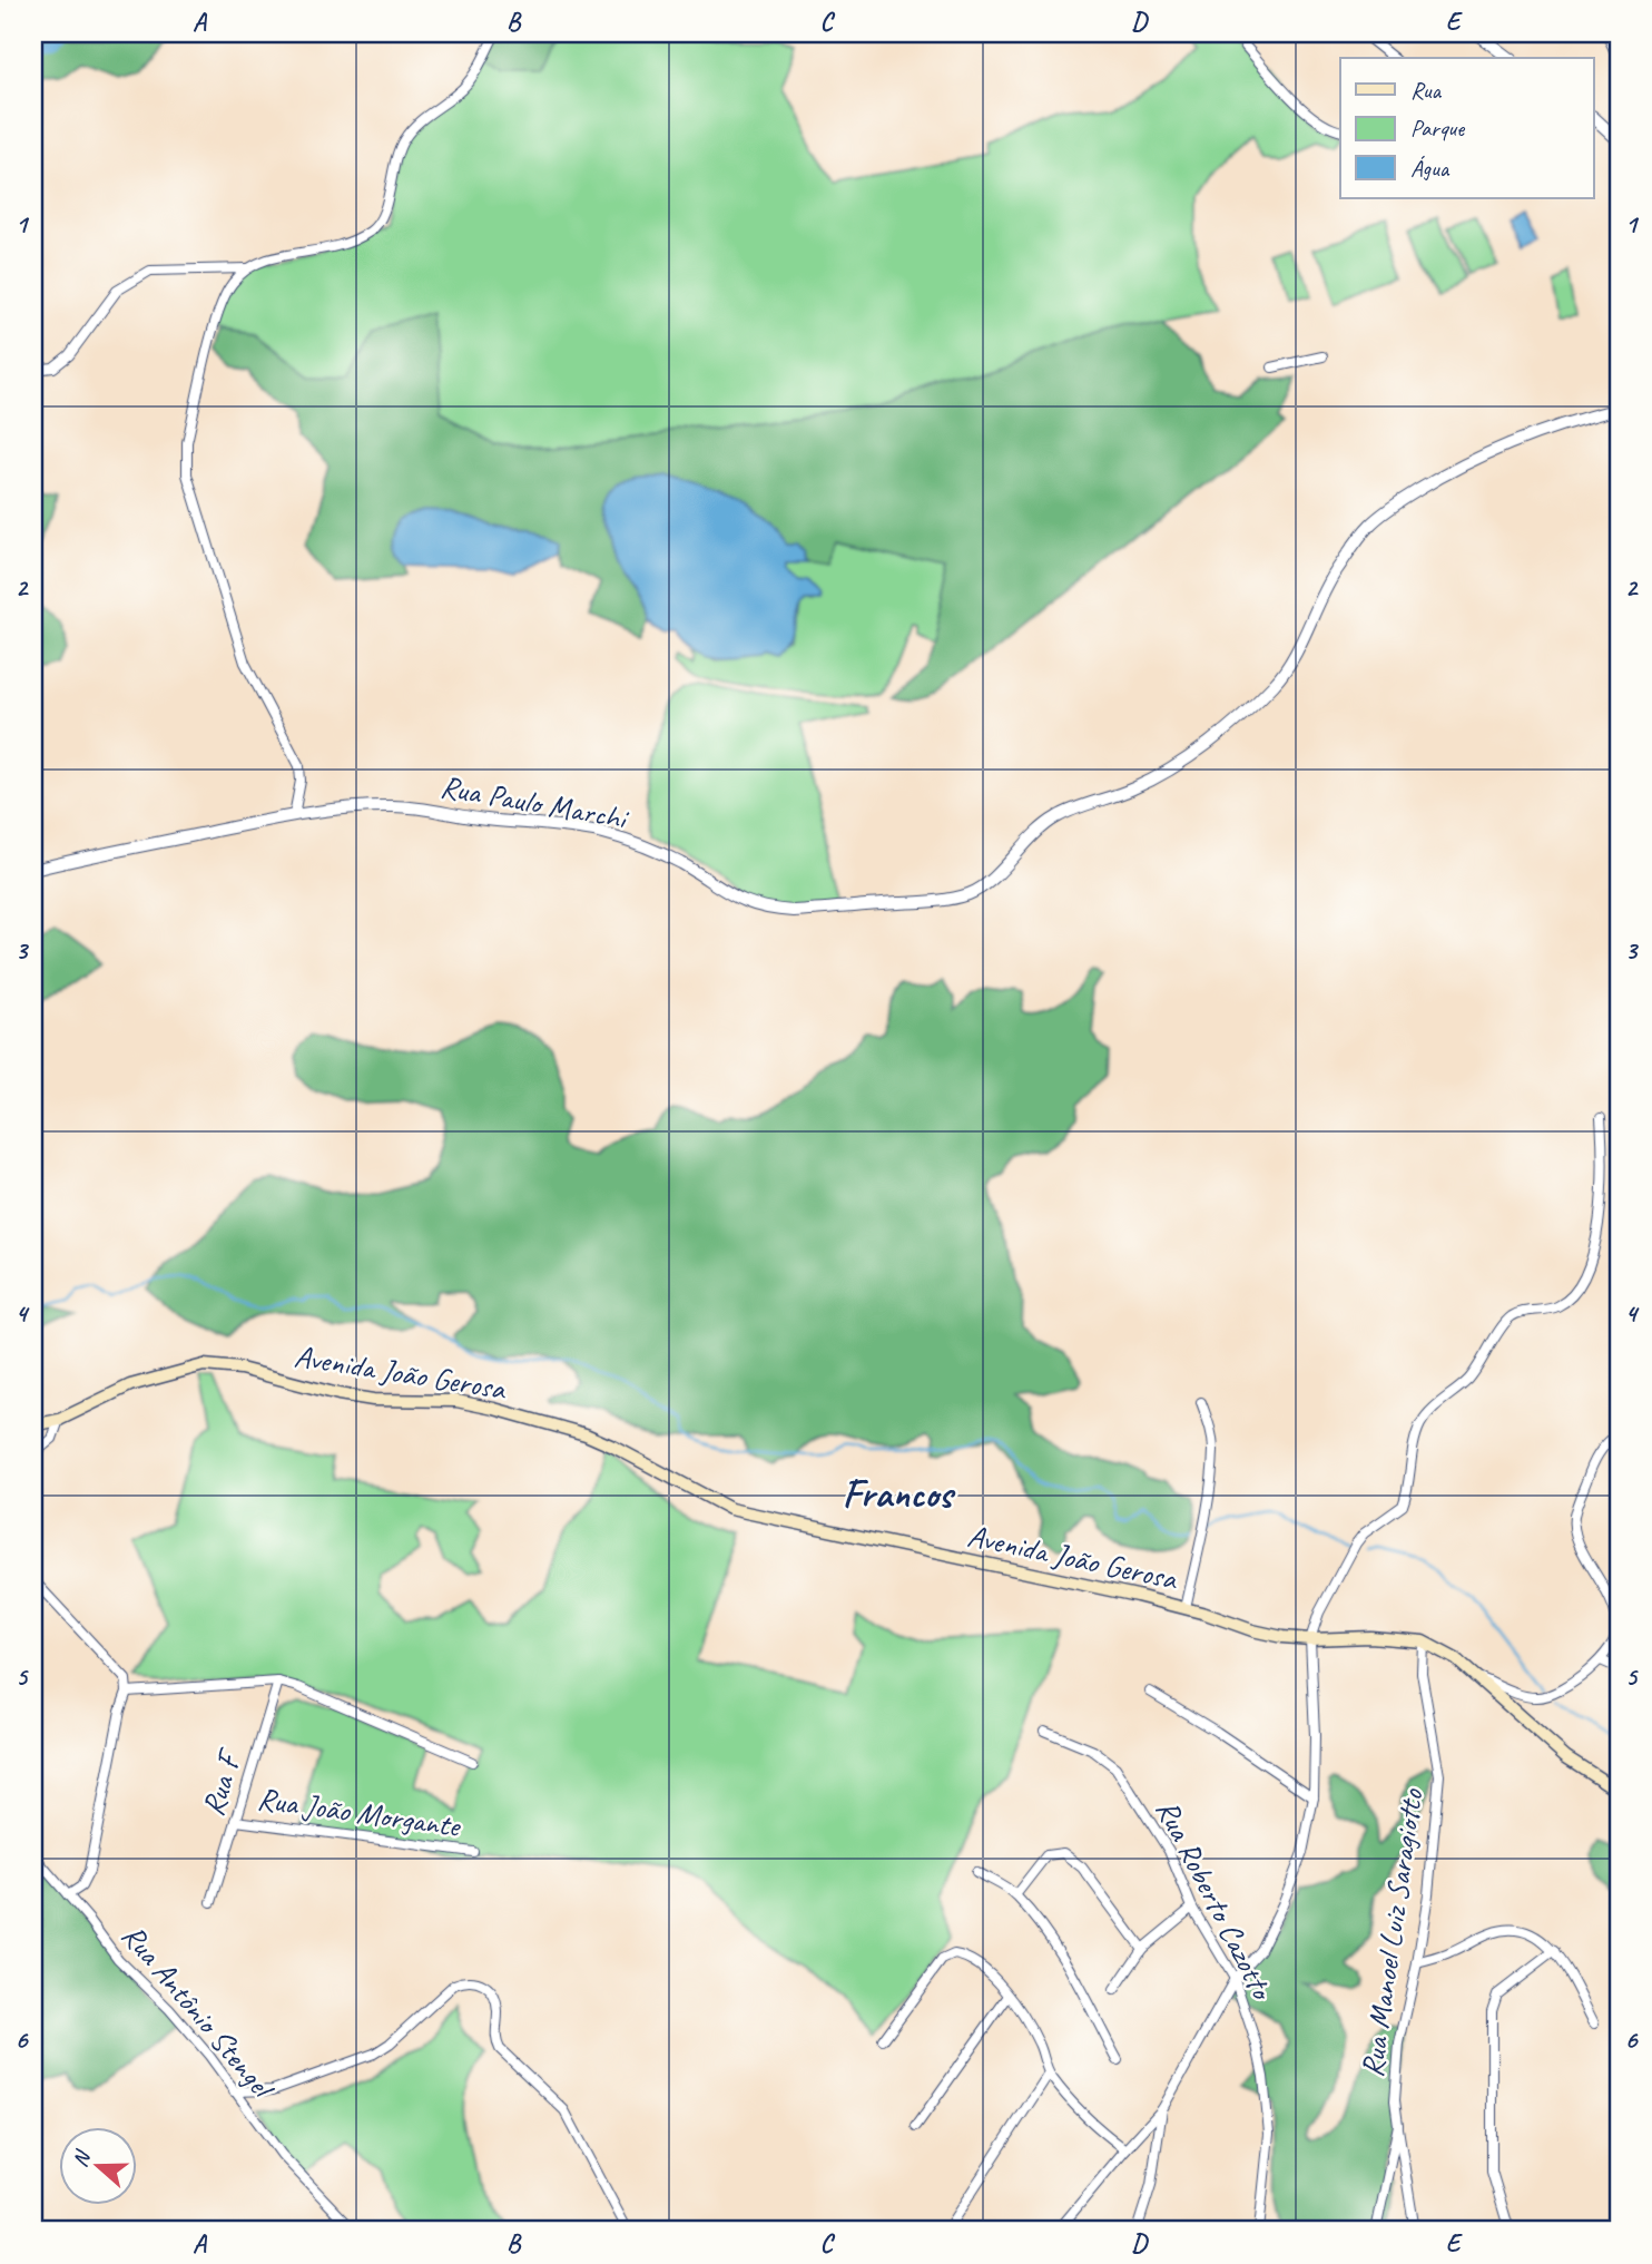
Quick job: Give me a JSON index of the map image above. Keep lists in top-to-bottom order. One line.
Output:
{"streets":{"main road":["Avenida João Gerosa"],"street":["Rua Paulo Marchi","Rua F","Rua João Morgante","Rua Roberto Cazotto","Rua Manoel Luiz Saragiotto","Rua Antônio Stengel"]},"crossings":[["Avenida João Gerosa","Rua Manoel Luiz Saragiotto"],["Rua F","Rua João Morgante"]],"districts":["Francos"],"legend":["Rua","Parque","Água"],"north":"left","grid":{"columns":["A","B","C","D","E"],"rows":["1","2","3","4","5","6"]}}
